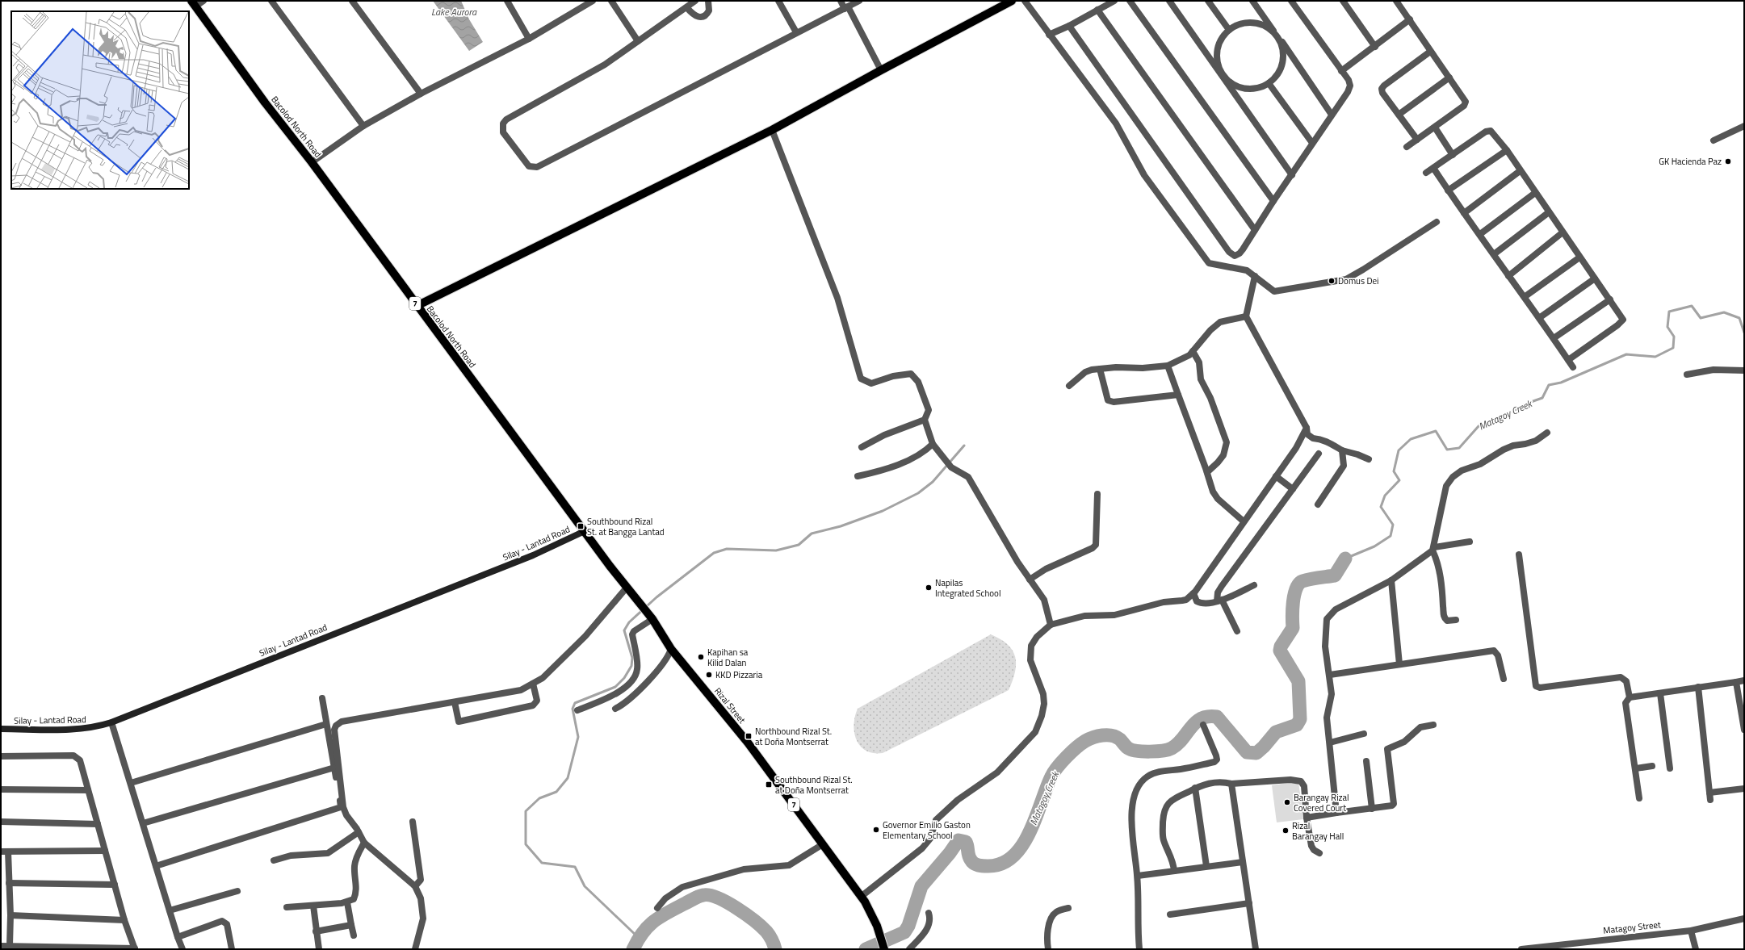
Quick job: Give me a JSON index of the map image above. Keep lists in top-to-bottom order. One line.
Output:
{"streets":{"main road":["Bacolod North Road","7","Rizal Street"],"street":["Silay - Lantad Road","Matagoy Street"]},"crossings":[["Bacolod North Road","Silay - Lantad Road"],["Bacolod North Road","Rizal Street"]],"water":["Lake Aurora","Matagoy Creek"],"places":{"other":["GK Hacienda Paz","Domus Dei","Napilas Integrated School","Kapihan sa Kilid Dalan","KKD Pizzaria","Barangay Rizal Covered Court","Governor Emilio Gaston Elementary School","Rizal Barangay Hall"],"transit":["Southbound Rizal St. at Bangga Lantad","Northbound Rizal St. at Doña Montserrat","Southbound Rizal St. at Doña Montserrat"]}}
